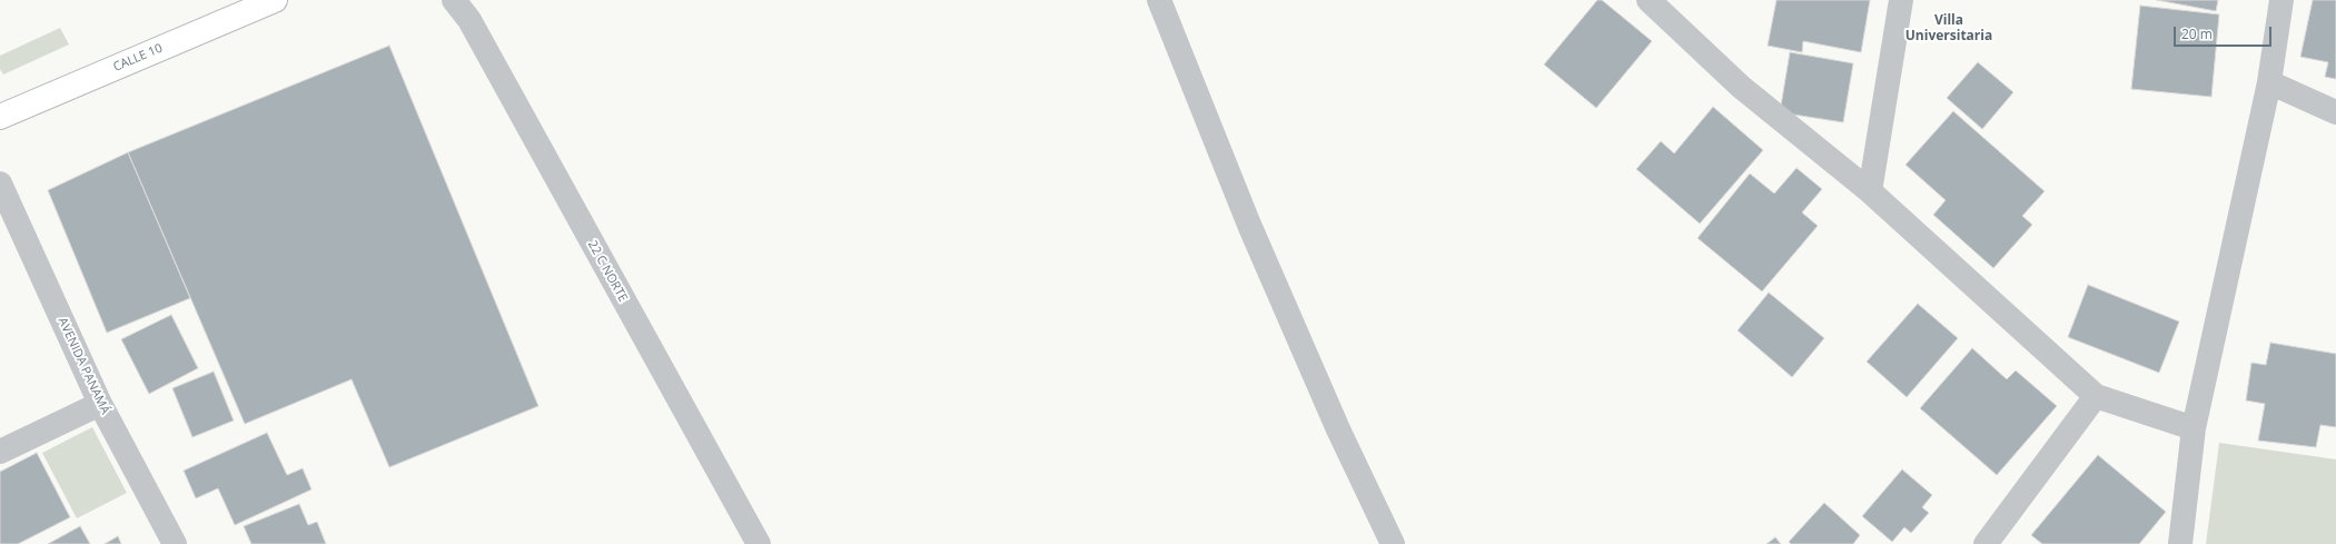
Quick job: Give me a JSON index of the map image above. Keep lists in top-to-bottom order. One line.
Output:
{"streets":{"main road":["CALLE 10"],"street":["22 C NORTE","AVENIDA PANAMÁ"]},"districts":["Villa Universitaria"],"scale_bar":"20 m"}
